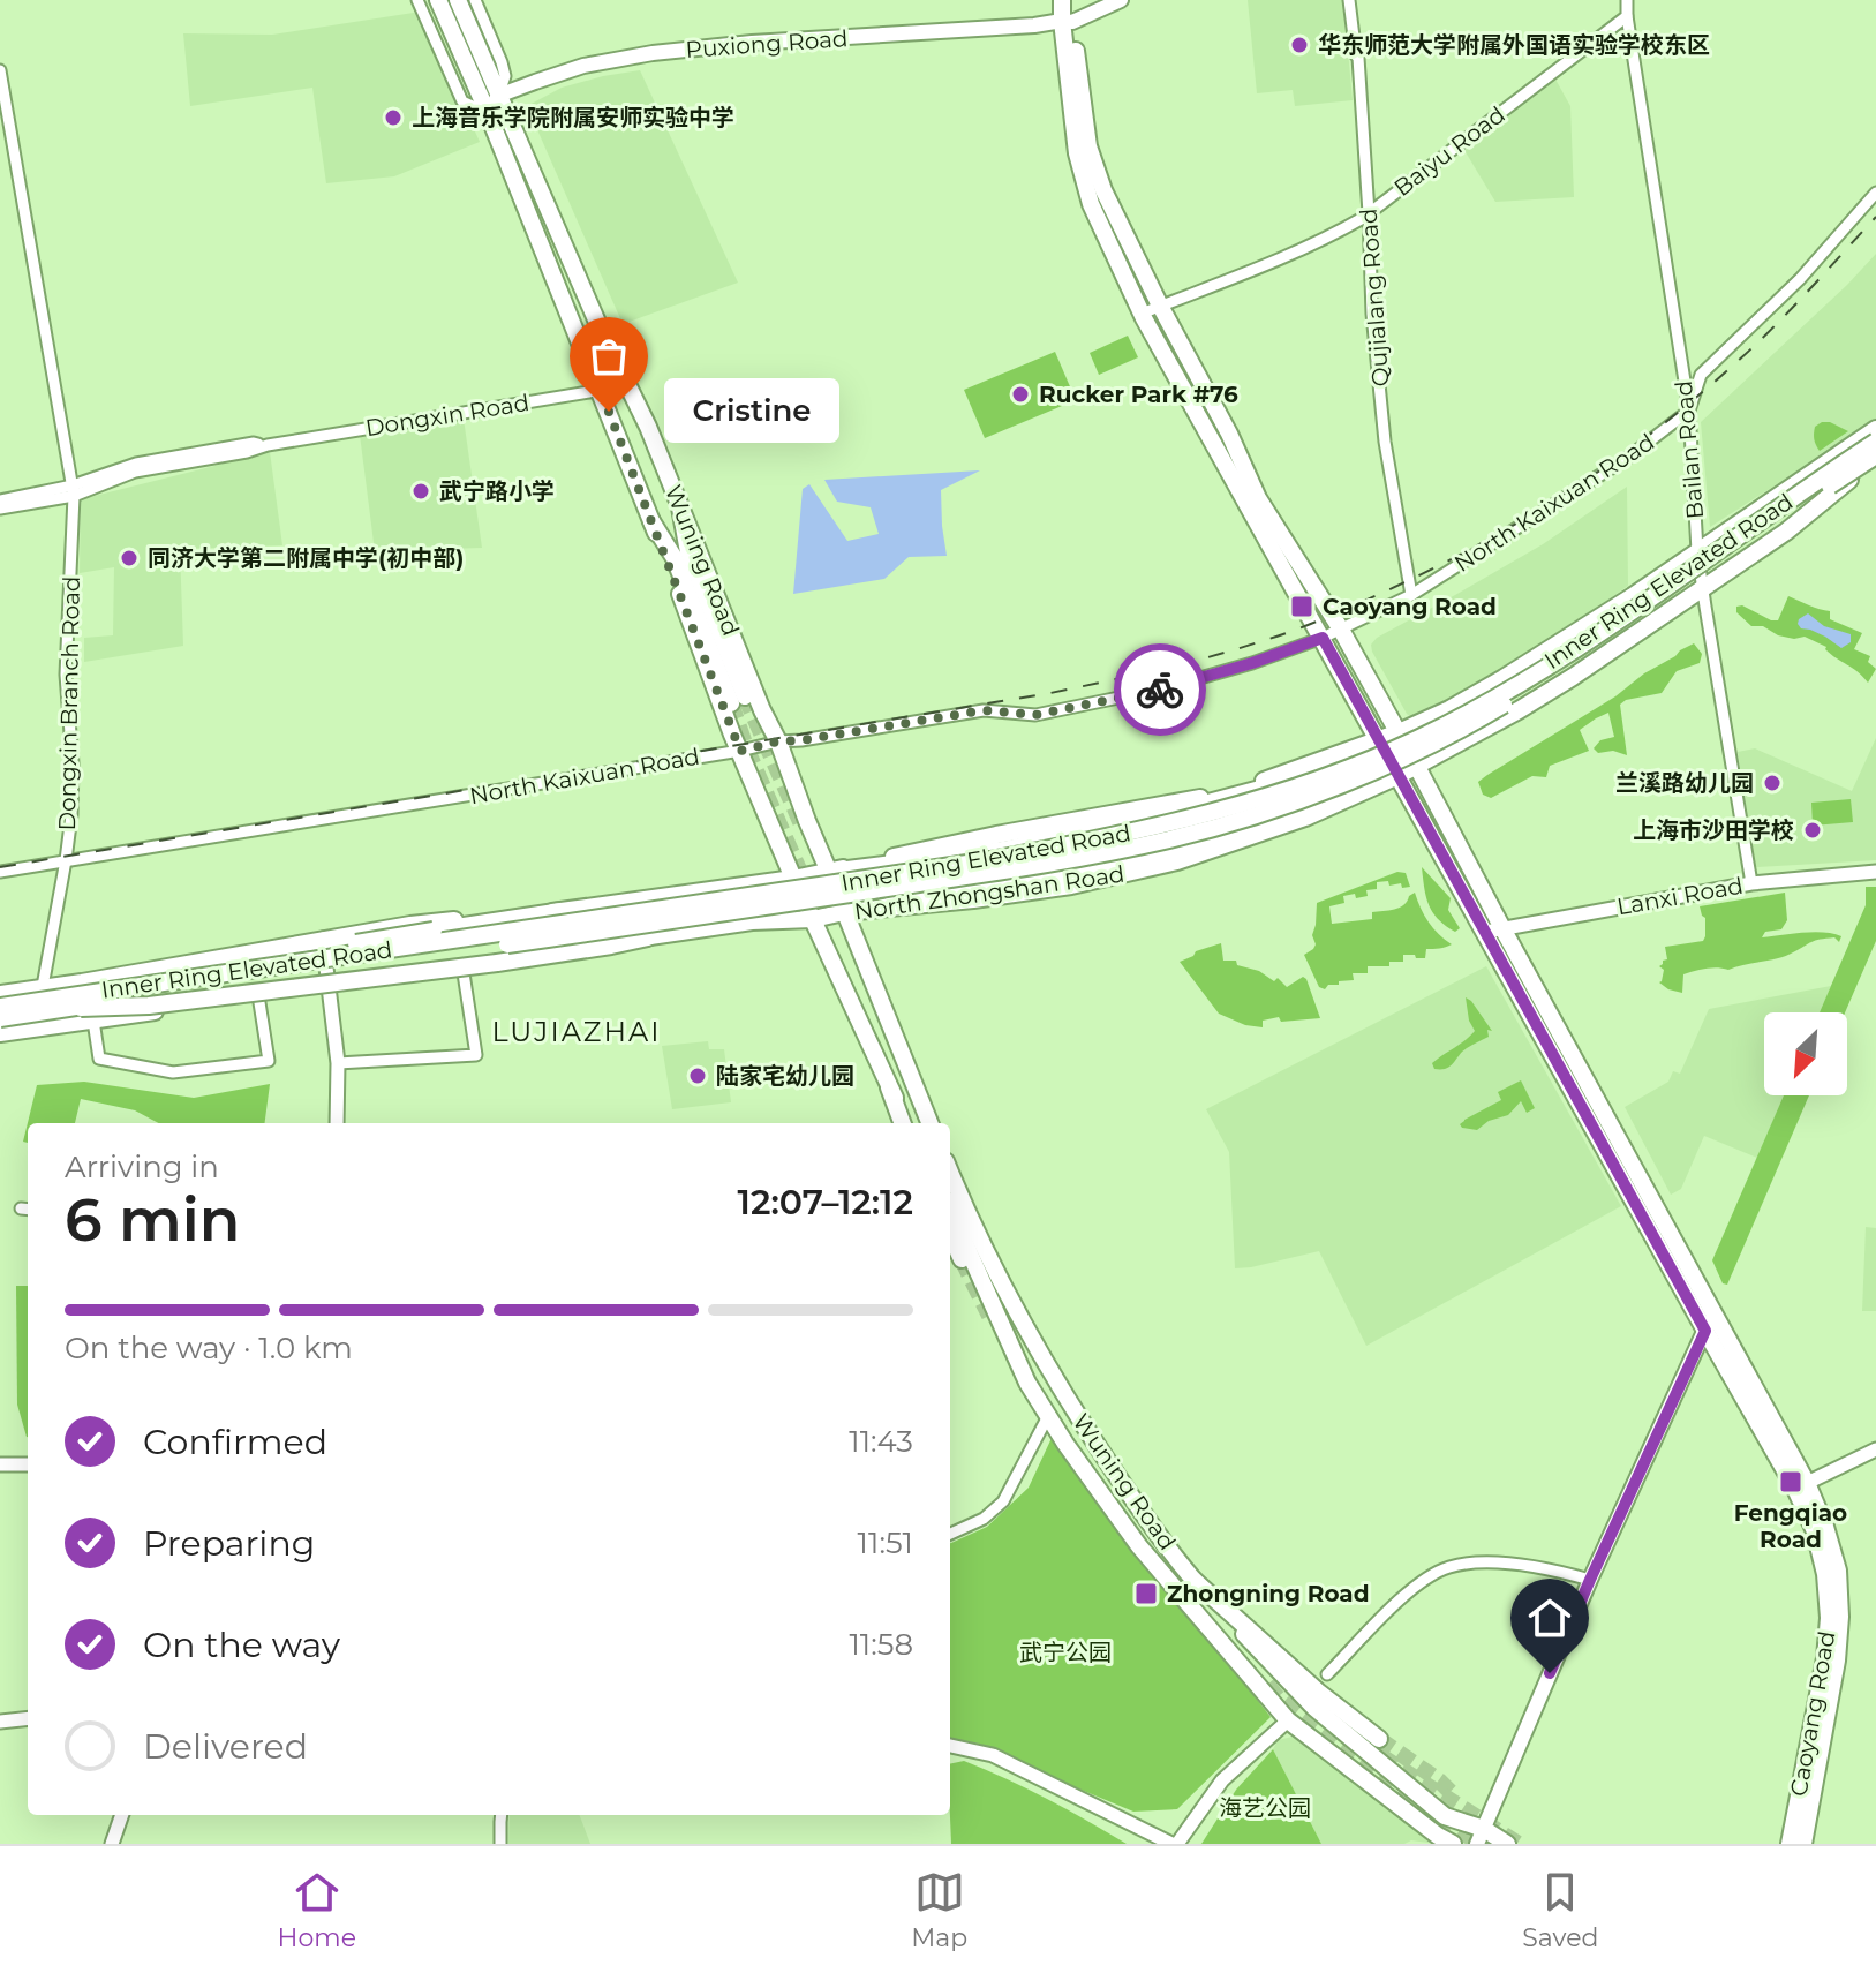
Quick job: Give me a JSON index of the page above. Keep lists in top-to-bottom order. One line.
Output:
{"streets":{"main road":["Puxiong Road","Wuning Road","Inner Ring Elevated Road","North Zhongshan Road","Caoyang Road"],"street":["Baiyu Road","Qujialang Road","Dongxin Road","Bailan Road","North Kaixuan Road","Dongxin Branch Road","Lanxi Road"]},"crossings":[["Puxiong Road","Wuning Road"],["Puxiong Road","Caoyang Road"],["Baiyu Road","Qujialang Road"],["Baiyu Road","Bailan Road"],["Baiyu Road","Caoyang Road"],["Qujialang Road","North Kaixuan Road"],["Dongxin Road","Wuning Road"],["Dongxin Road","Dongxin Branch Road"],["Bailan Road","North Kaixuan Road"],["Bailan Road","North Zhongshan Road"],["Bailan Road","Lanxi Road"],["North Kaixuan Road","Wuning Road"],["North Kaixuan Road","Dongxin Branch Road"],["North Kaixuan Road","Caoyang Road"],["Wuning Road","North Zhongshan Road"],["Dongxin Branch Road","North Zhongshan Road"],["North Zhongshan Road","Caoyang Road"],["Lanxi Road","Caoyang Road"]],"districts":["LUJIAZHAI"],"parks":["武宁公园","海艺公园"],"places":{"other":["华东师范大学附属外国语实验学校东区","上海音乐学院附属安师实验中学","Rucker Park #76","Cristine","武宁路小学","同济大学第二附属中学(初中部)","兰溪路幼儿园","上海市沙田学校","陆家宅幼儿园"],"transit":["Caoyang Road","Fengqiao Road","Zhongning Road"]},"north":"bottom left","page":{"bubble":"Cristine","heading":["6 min","Arriving in","12:07–12:12"],"bar":"On the way · 1.0 km","list":[["Confirmed","11:43"],["Preparing","11:51"],["On the way","11:58"],"Delivered"],"tabs":["Home","Map","Saved"]}}
